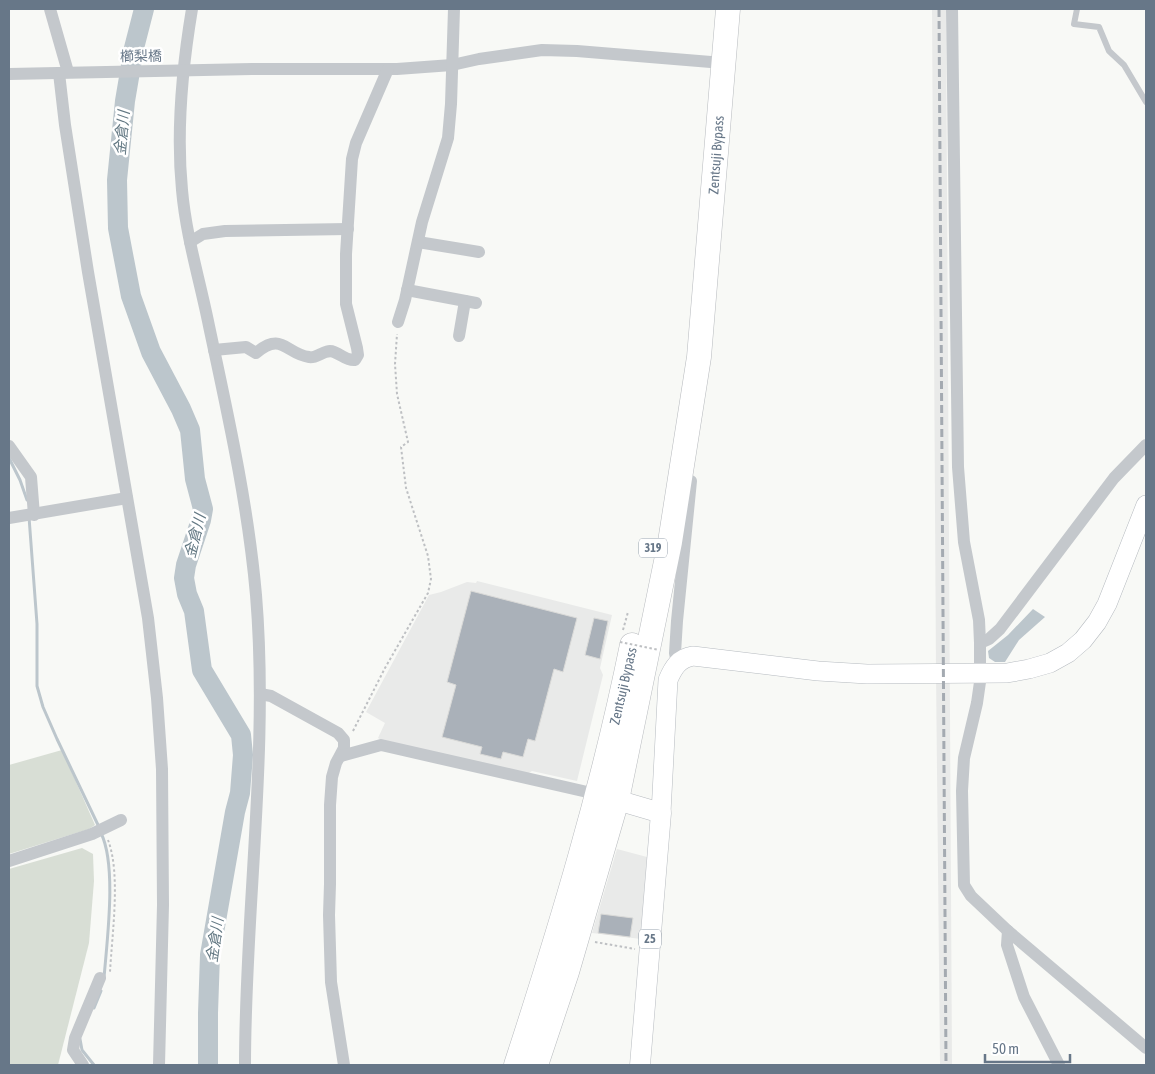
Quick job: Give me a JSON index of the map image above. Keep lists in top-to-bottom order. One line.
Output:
{"streets":{"highway":["Zentsuji Bypass","319"],"main road":["25"],"street":["櫛梨橋"]},"crossings":[["櫛梨橋","Zentsuji Bypass"]],"water":["金倉川"],"scale_bar":"50 m"}
